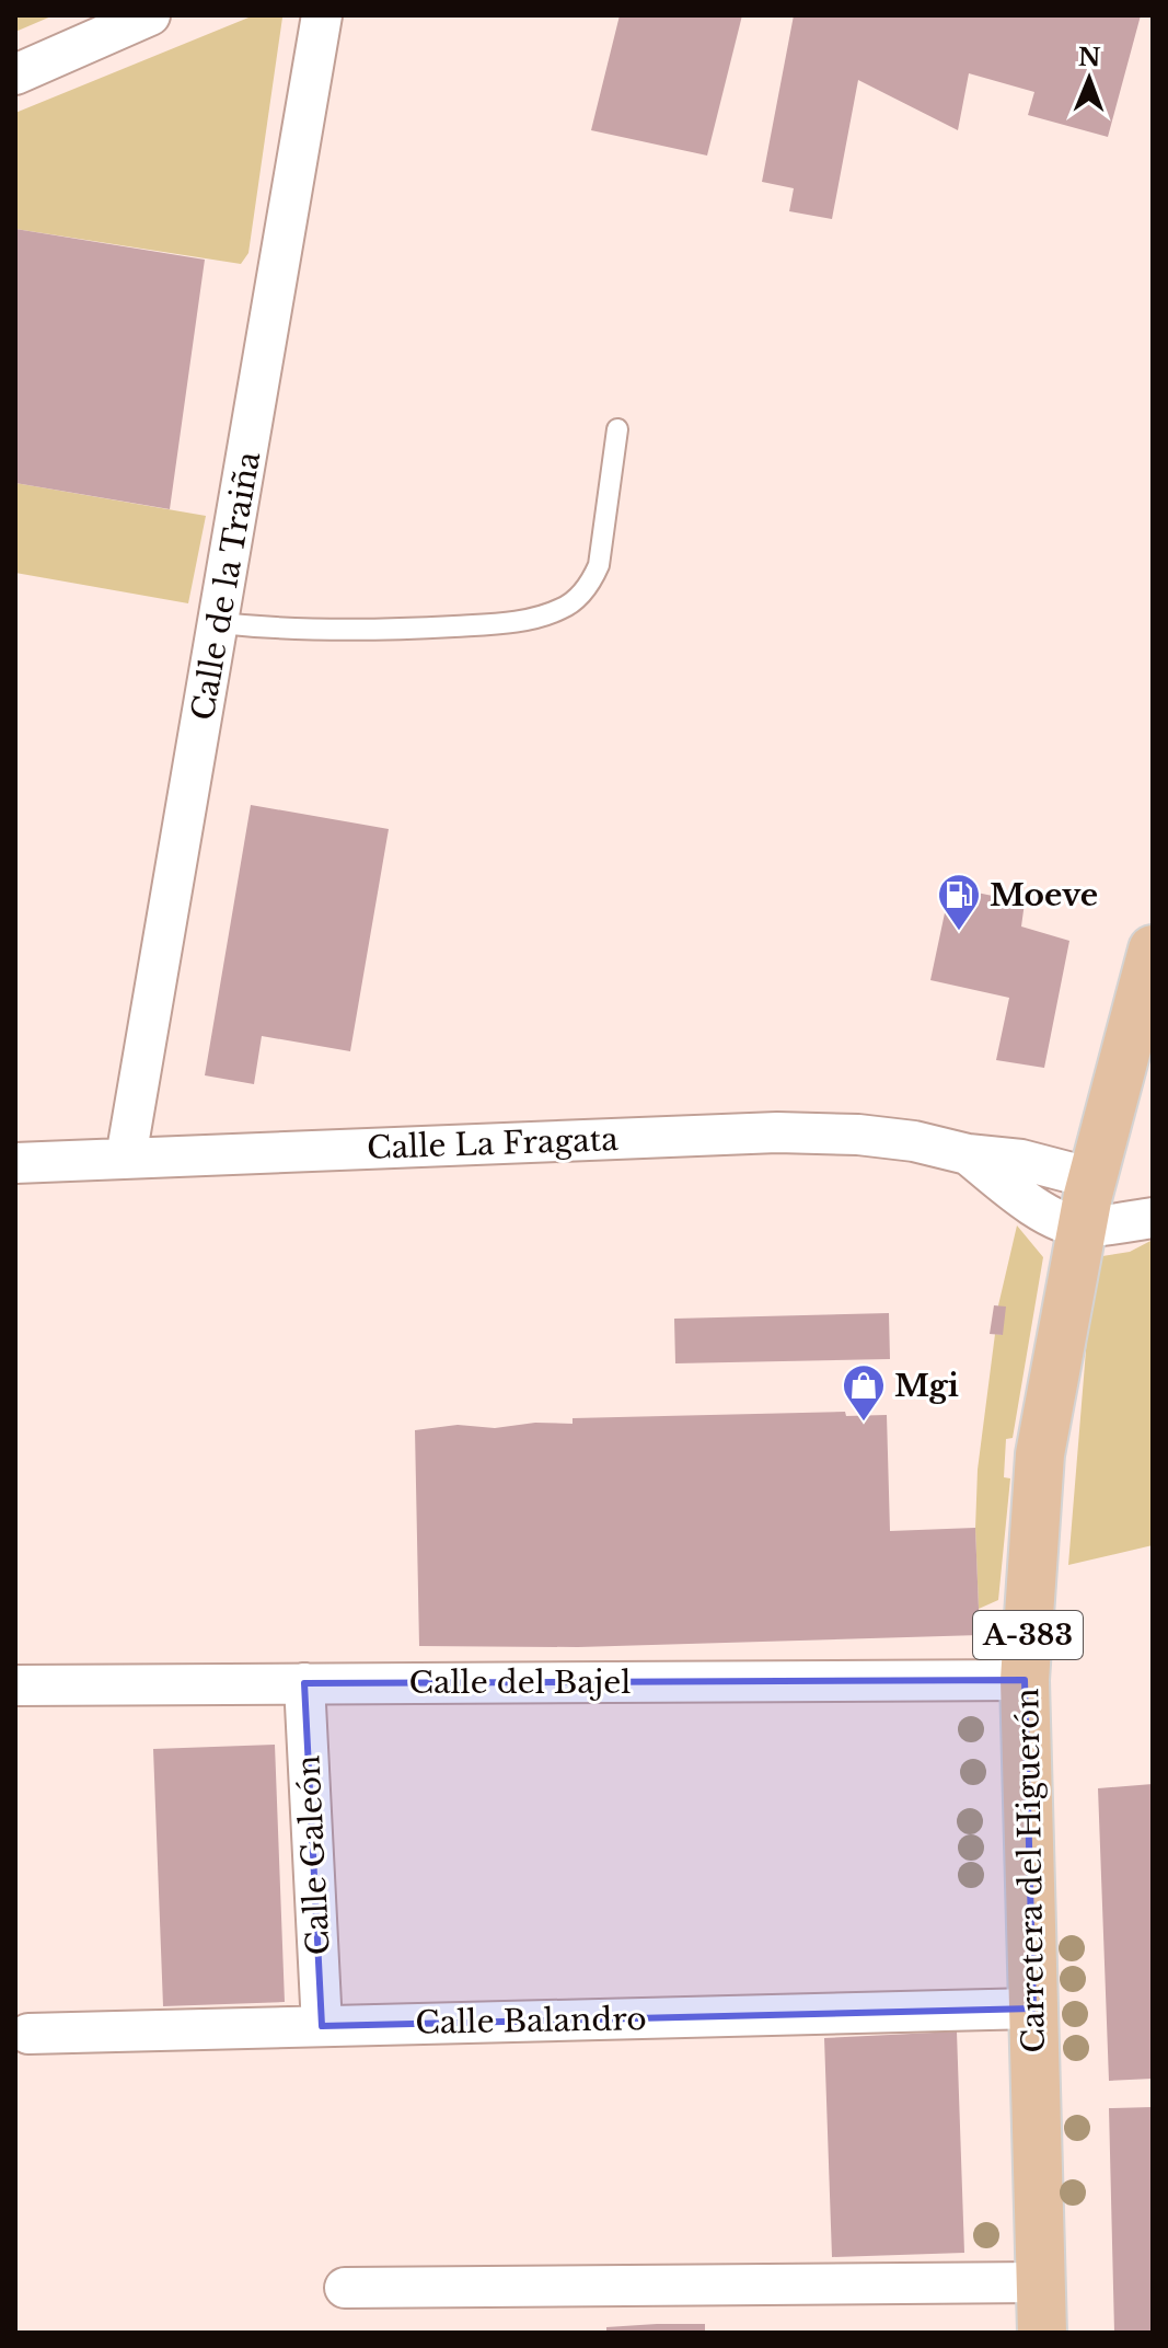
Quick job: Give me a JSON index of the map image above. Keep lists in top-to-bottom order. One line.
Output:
{"streets":{"main road":["A-383","Carretera del Higuerón"],"street":["Calle de la Traiña","Calle La Fragata","Calle del Bajel","Calle Galeón","Calle Balandro"]},"crossings":[["Calle de la Traiña","Calle La Fragata"],["Calle La Fragata","Carretera del Higuerón"],["Calle del Bajel","Calle Galeón"],["Calle del Bajel","Carretera del Higuerón"],["Calle Galeón","Calle Balandro"],["Carretera del Higuerón","Calle Balandro"]],"places":{"fuel station":["Moeve"],"shop":["Mgi"]},"north":"top"}
